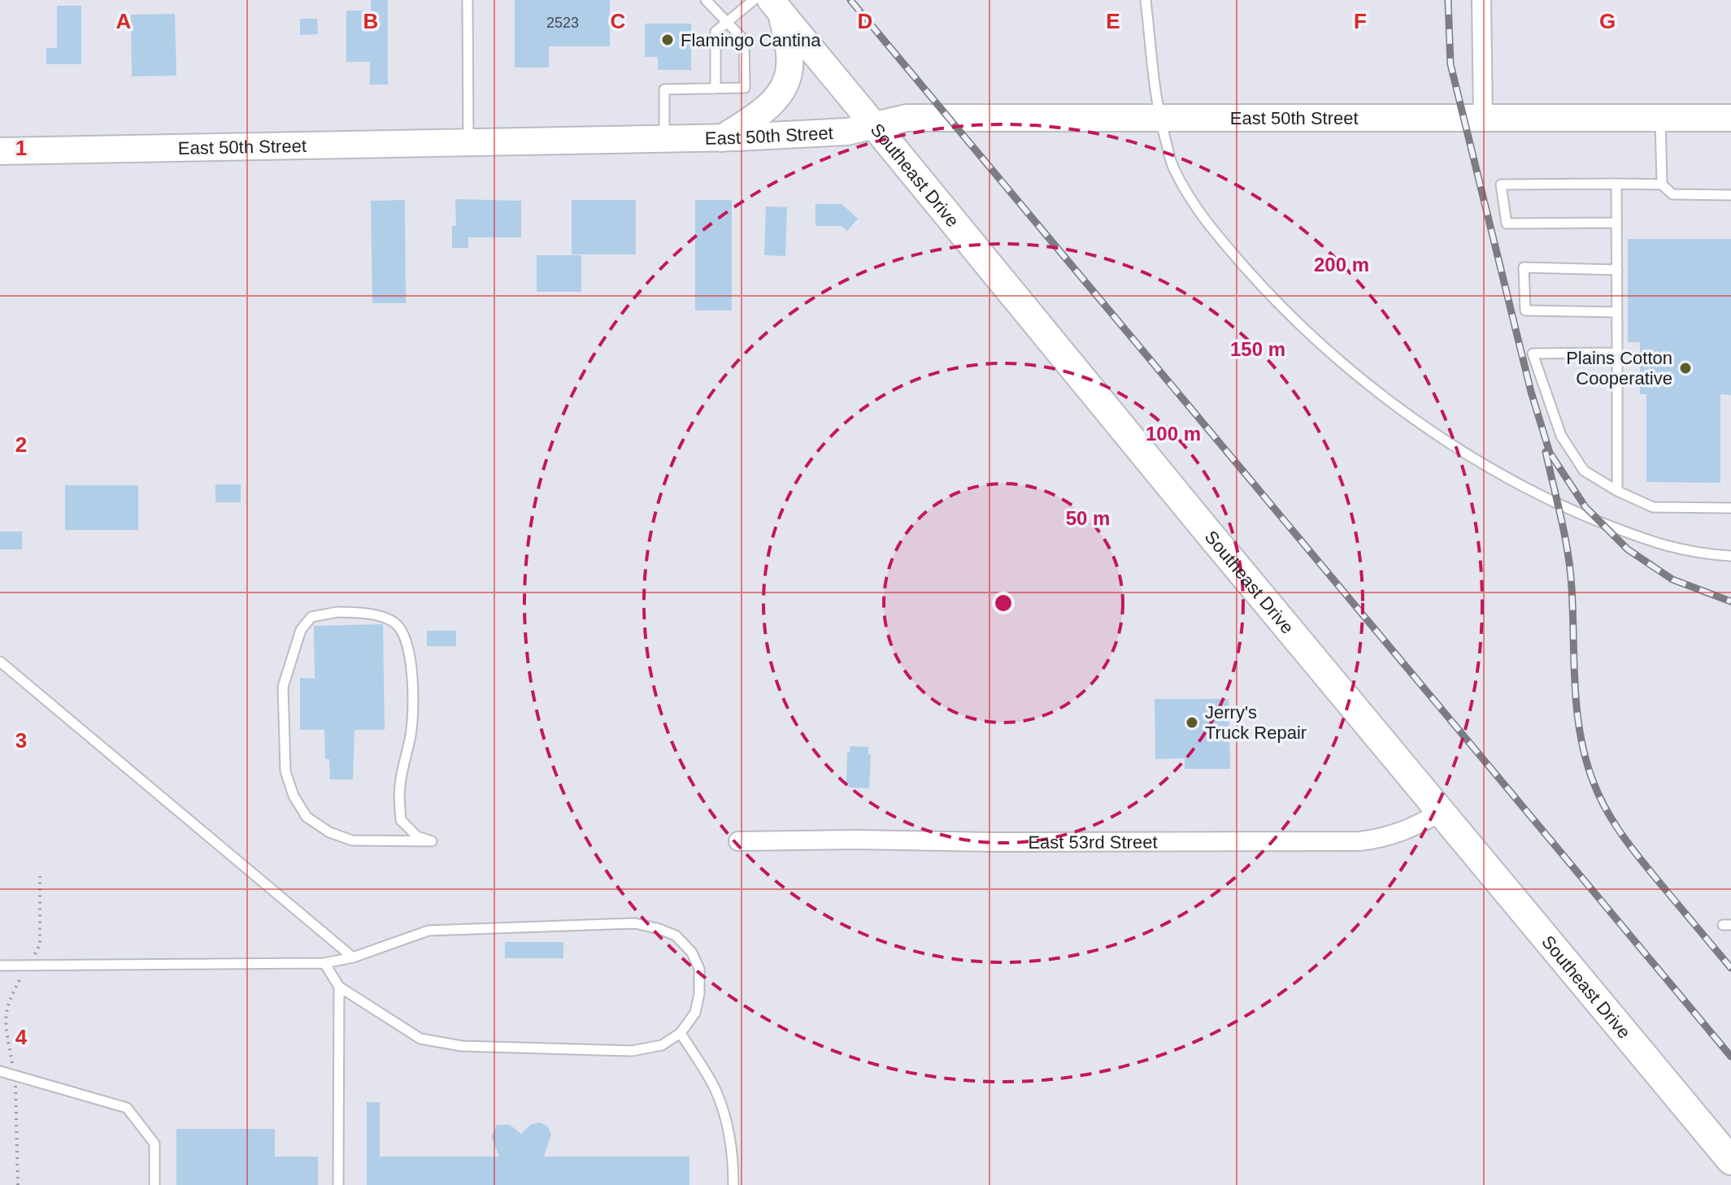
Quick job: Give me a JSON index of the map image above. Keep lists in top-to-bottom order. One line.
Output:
{"streets":{"main road":["East 50th Street","Southeast Drive"],"street":["East 53rd Street"]},"crossings":[["East 50th Street","Southeast Drive"],["Southeast Drive","East 53rd Street"]],"places":["Flamingo Cantina","Plains Cotton Cooperative","Jerry's Truck Repair"],"house_numbers":["2523"],"grid":{"columns":["A","B","C","D","E","F","G"],"rows":["1","2","3","4"]},"rings":["200 m","150 m","100 m","50 m"]}
